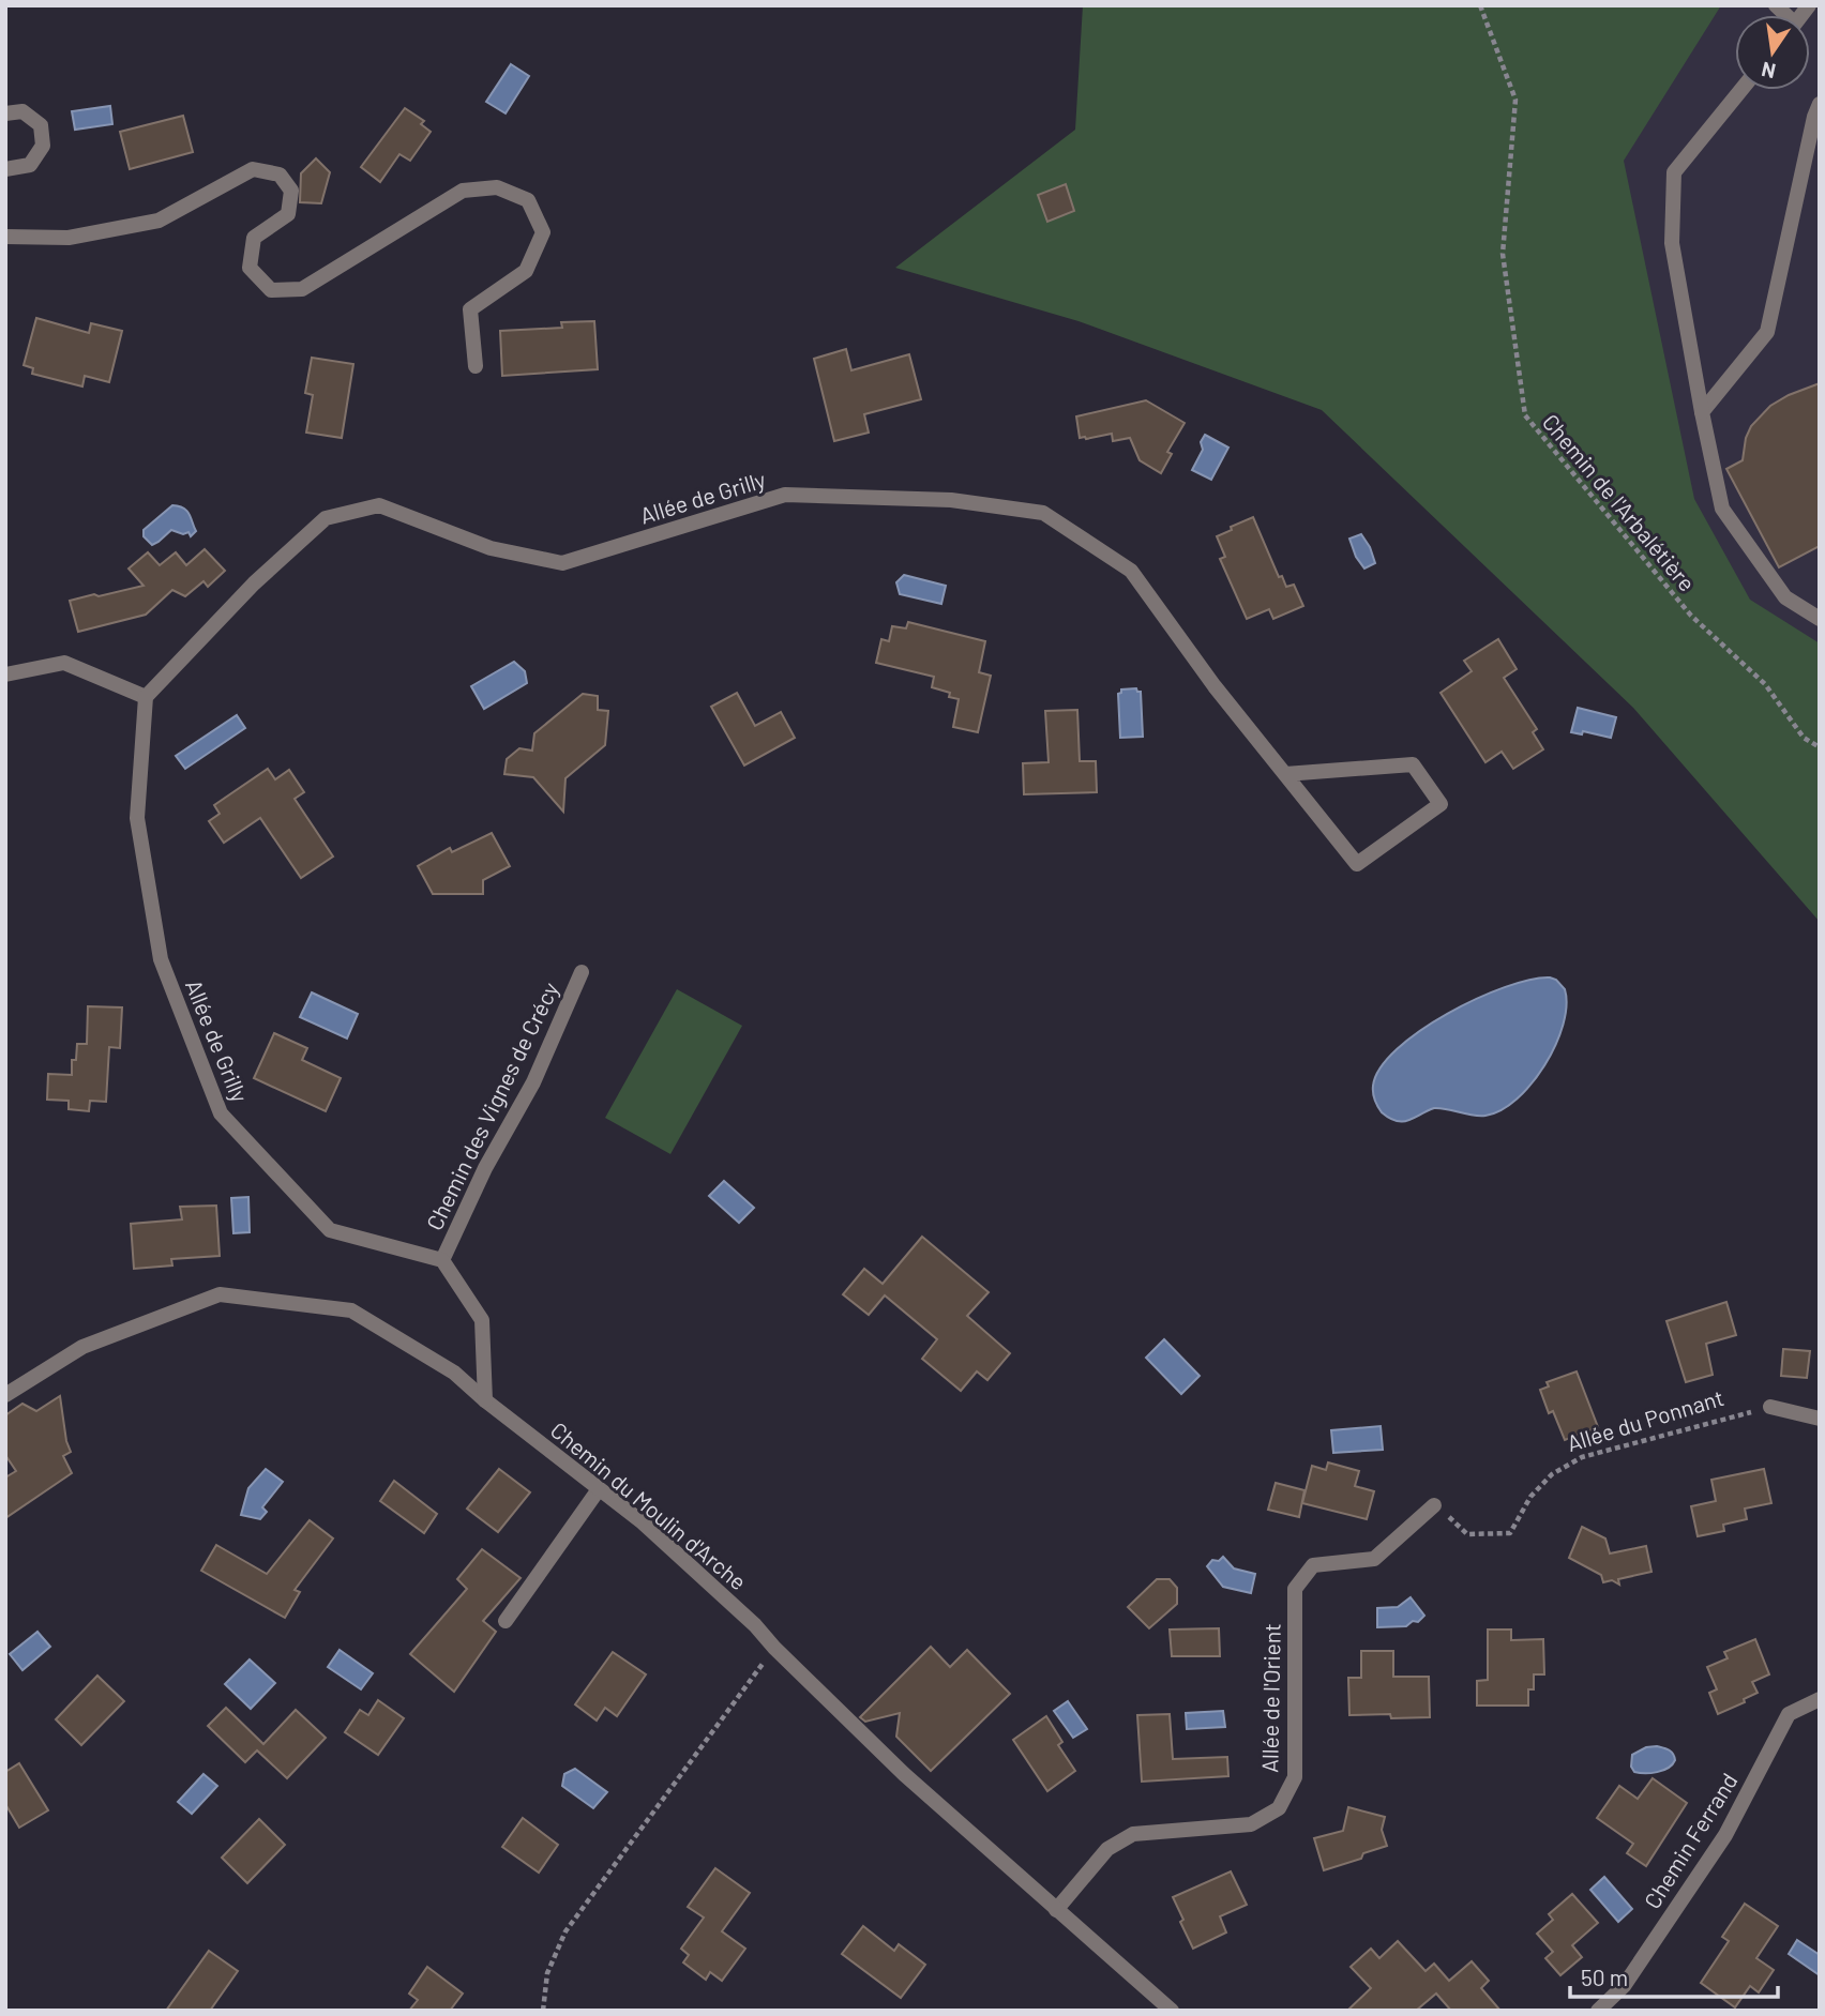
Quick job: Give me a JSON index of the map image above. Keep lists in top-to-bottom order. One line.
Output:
{"streets":{"street":["Allée de Grilly","Chemin des Vignes de Crécy","Chemin du Moulin d'Arche","Allée de l'Orient","Chemin Ferrand"],"path":["Chemin de l'Arbalétière","Allée du Ponnant"]},"crossings":[["Allée de Grilly","Chemin des Vignes de Crécy"],["Allée du Ponnant","Allée de l'Orient"],["Chemin du Moulin d'Arche","Allée de l'Orient"]],"scale_bar":"50 m","north":"bottom"}
